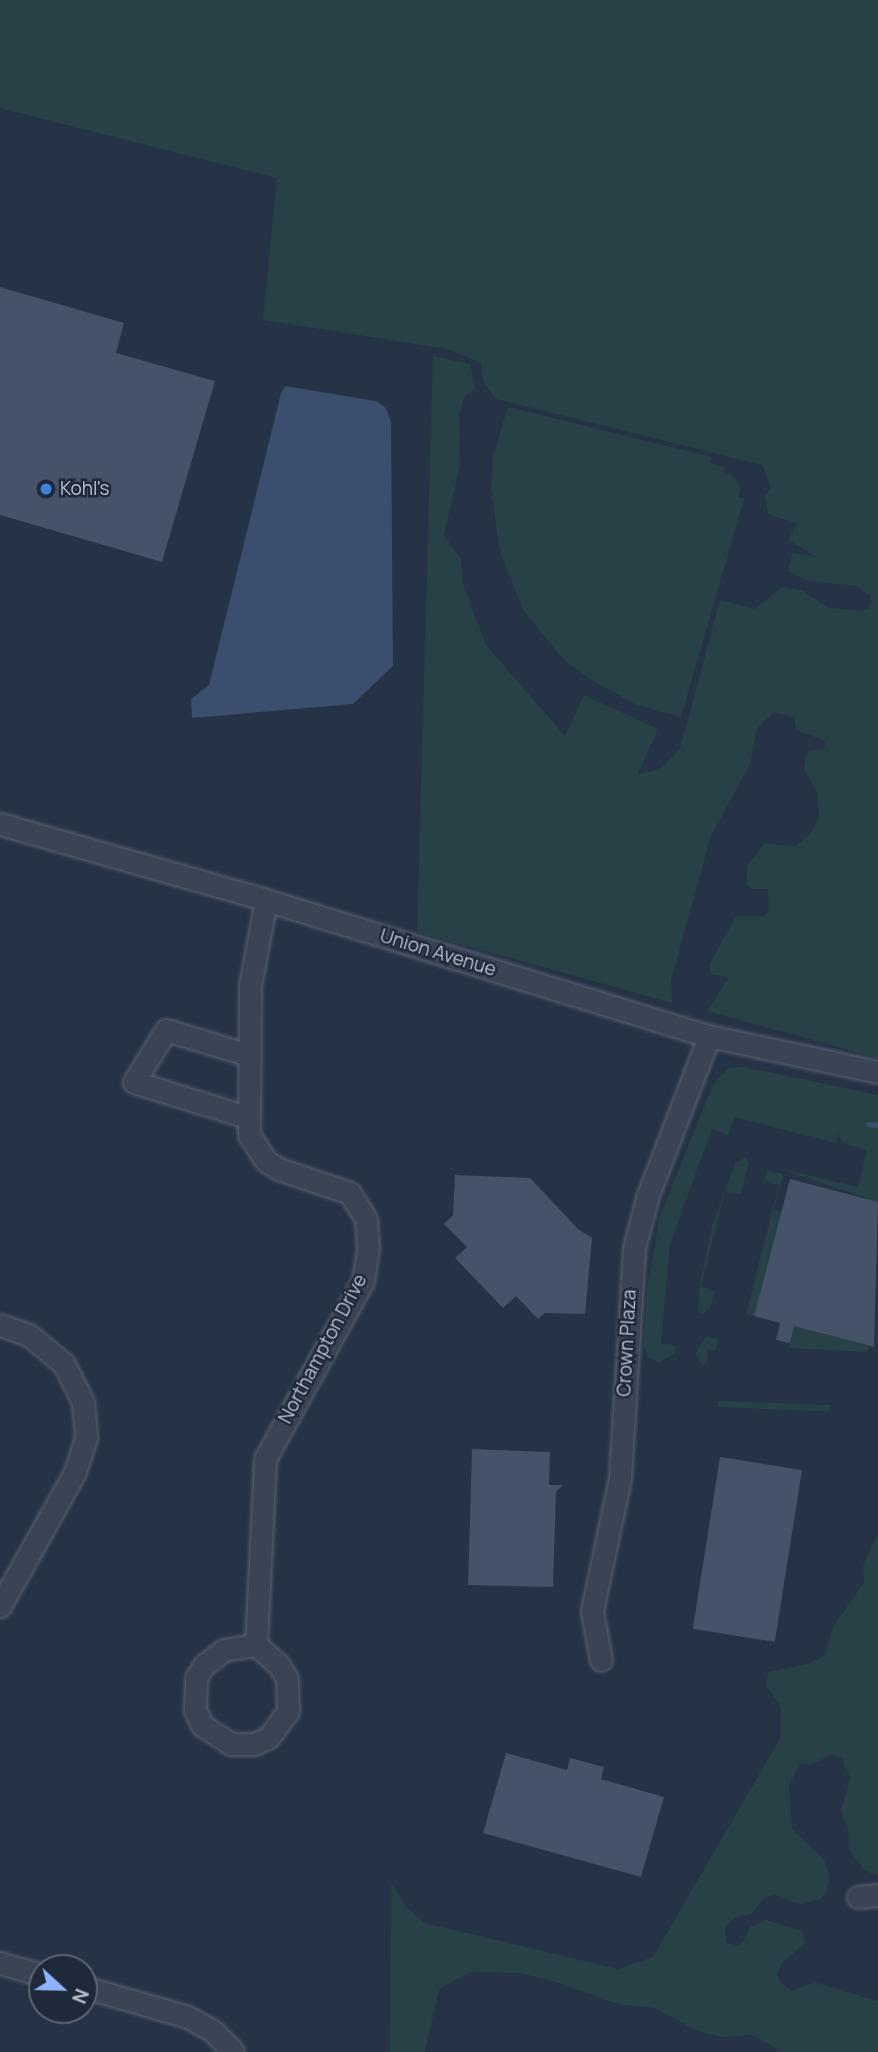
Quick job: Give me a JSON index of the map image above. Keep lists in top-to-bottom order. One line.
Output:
{"streets":{"street":["Union Avenue","Crown Plaza","Northampton Drive"]},"crossings":[["Union Avenue","Crown Plaza"],["Union Avenue","Northampton Drive"]],"places":["Kohl's"],"north":"right"}
